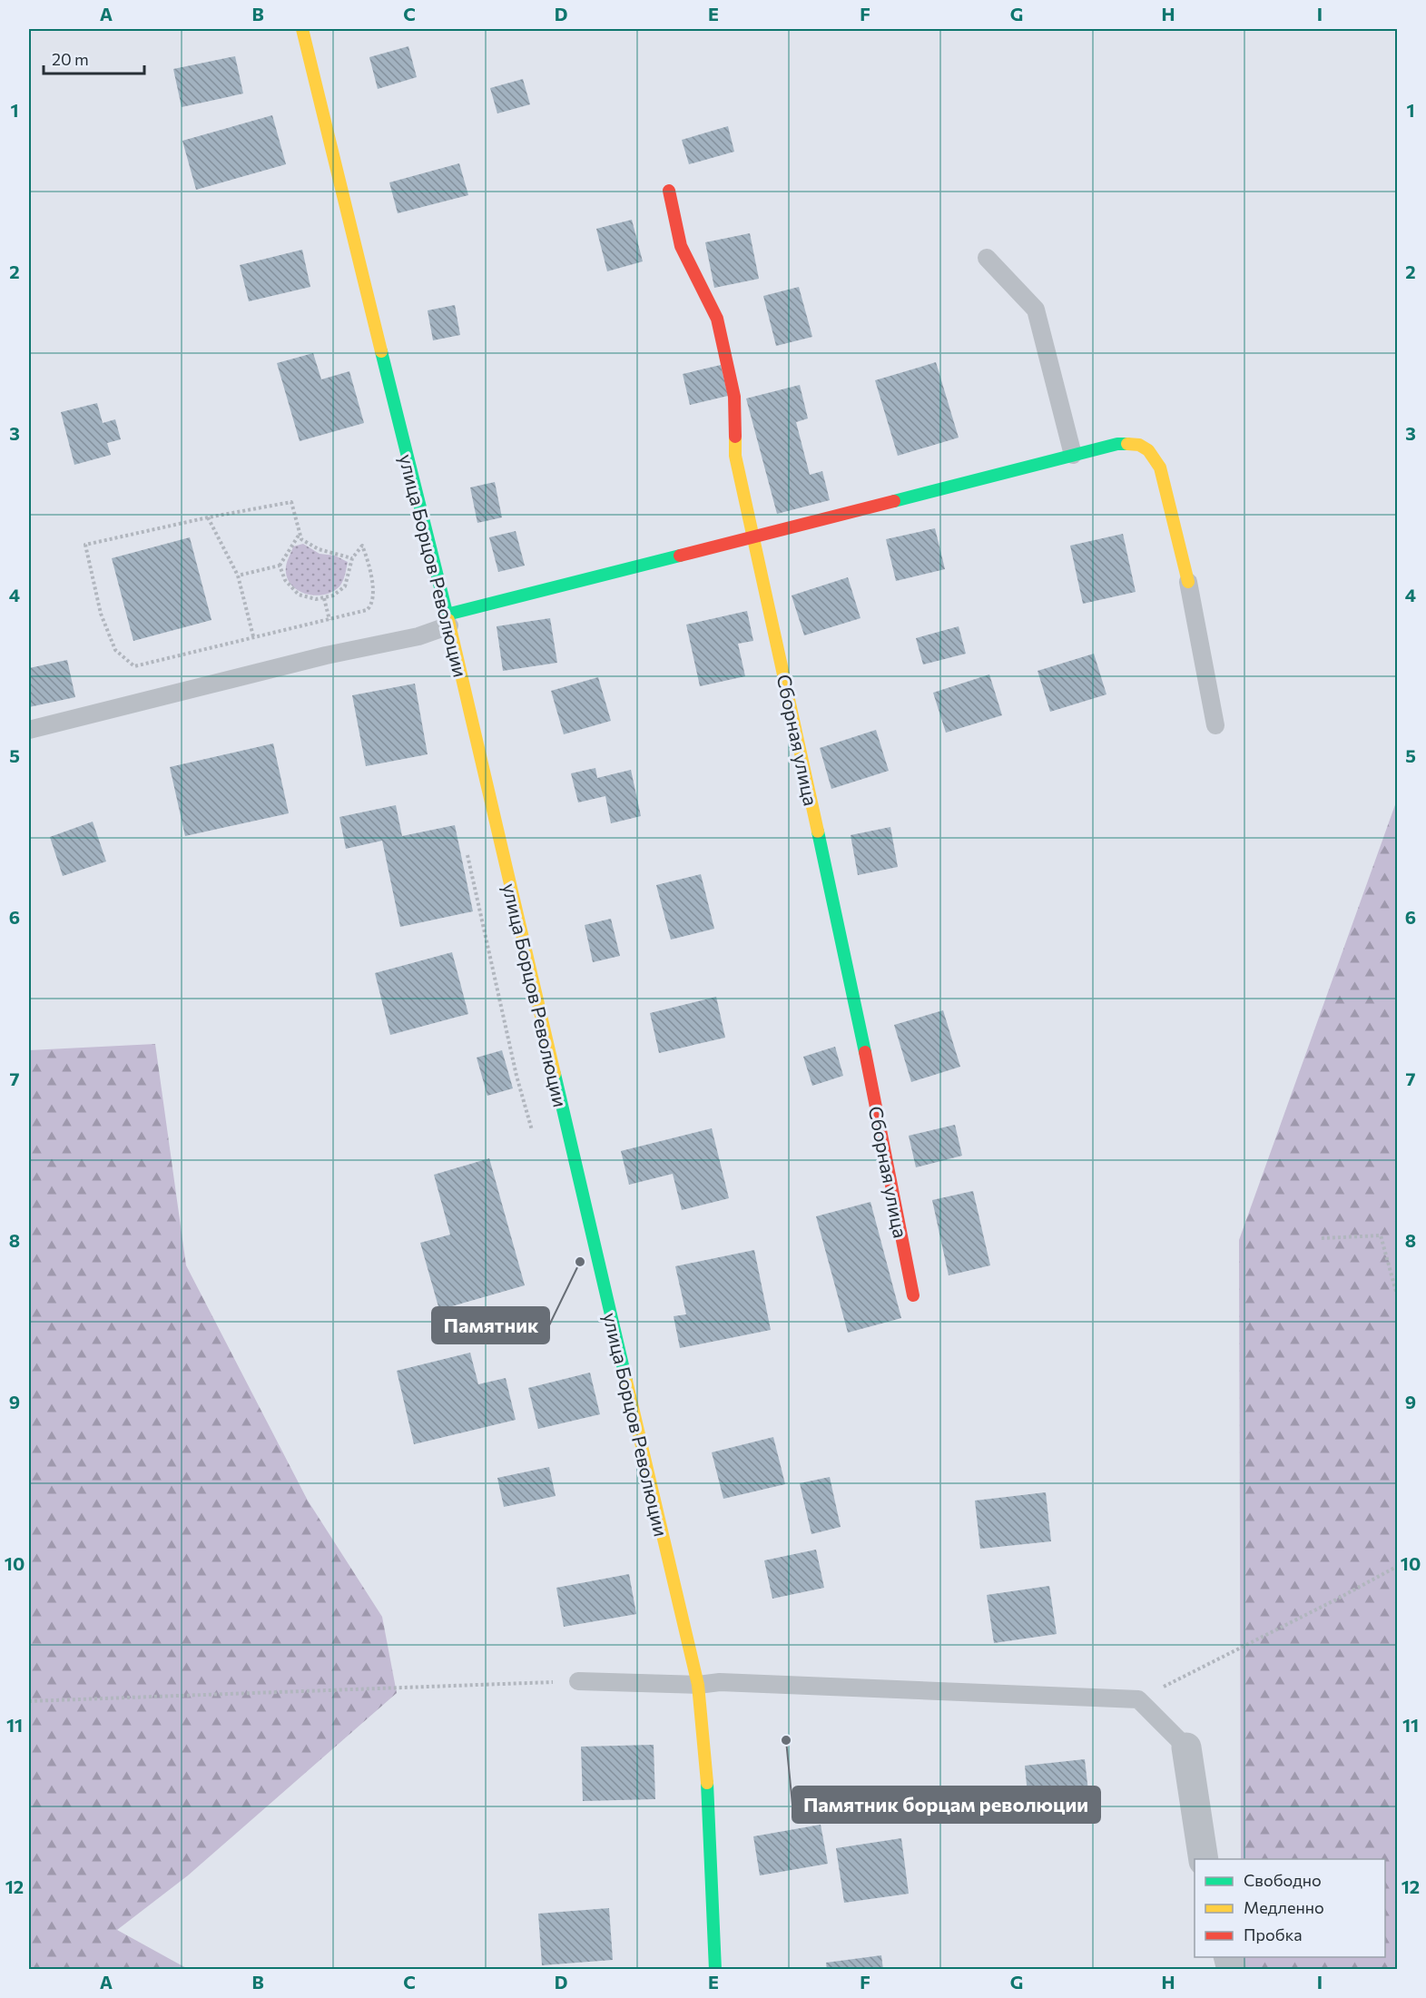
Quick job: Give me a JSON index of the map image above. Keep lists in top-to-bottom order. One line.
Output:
{"streets":{"street":["улица Борцов Революции","Сборная улица"]},"places":["Памятник","Памятник борцам революции"],"legend":["Свободно","Медленно","Пробка"],"scale_bar":"20 m","grid":{"columns":["A","B","C","D","E","F","G","H","I"],"rows":["1","2","3","4","5","6","7","8","9","10","11","12"]}}
